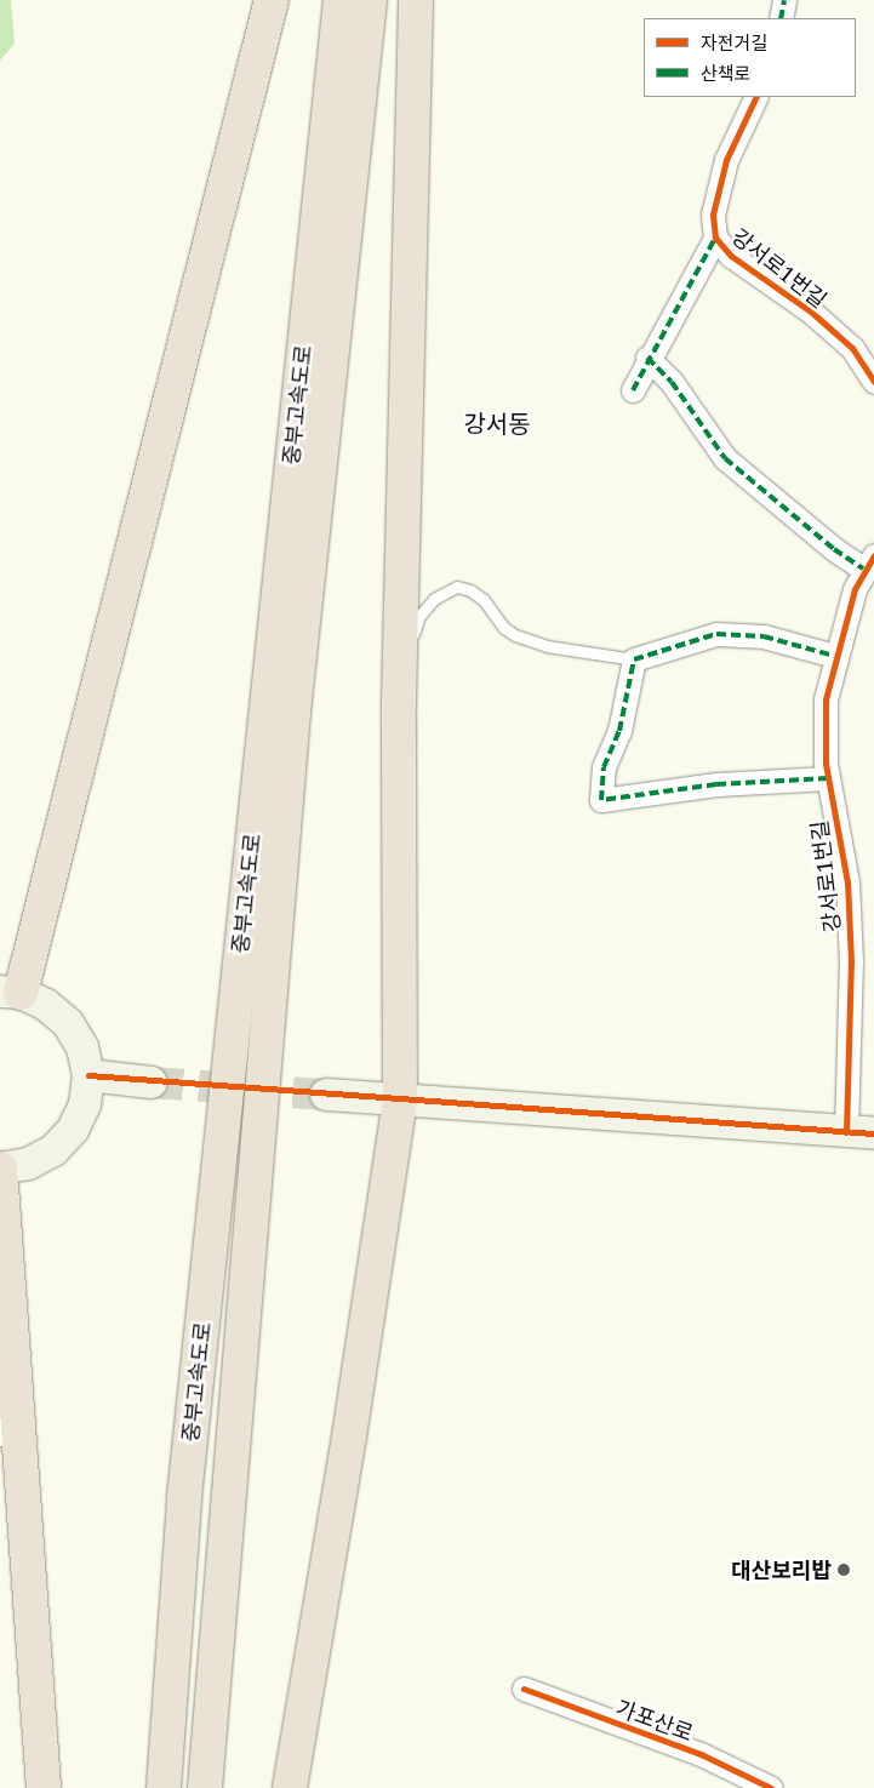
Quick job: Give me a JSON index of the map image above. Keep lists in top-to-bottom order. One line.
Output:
{"streets":{"highway":["중부고속도로"],"street":["강서로1번길","가포산로"]},"districts":["강서동"],"places":["대산보리밥"],"legend":["자전거길","산책로"]}
